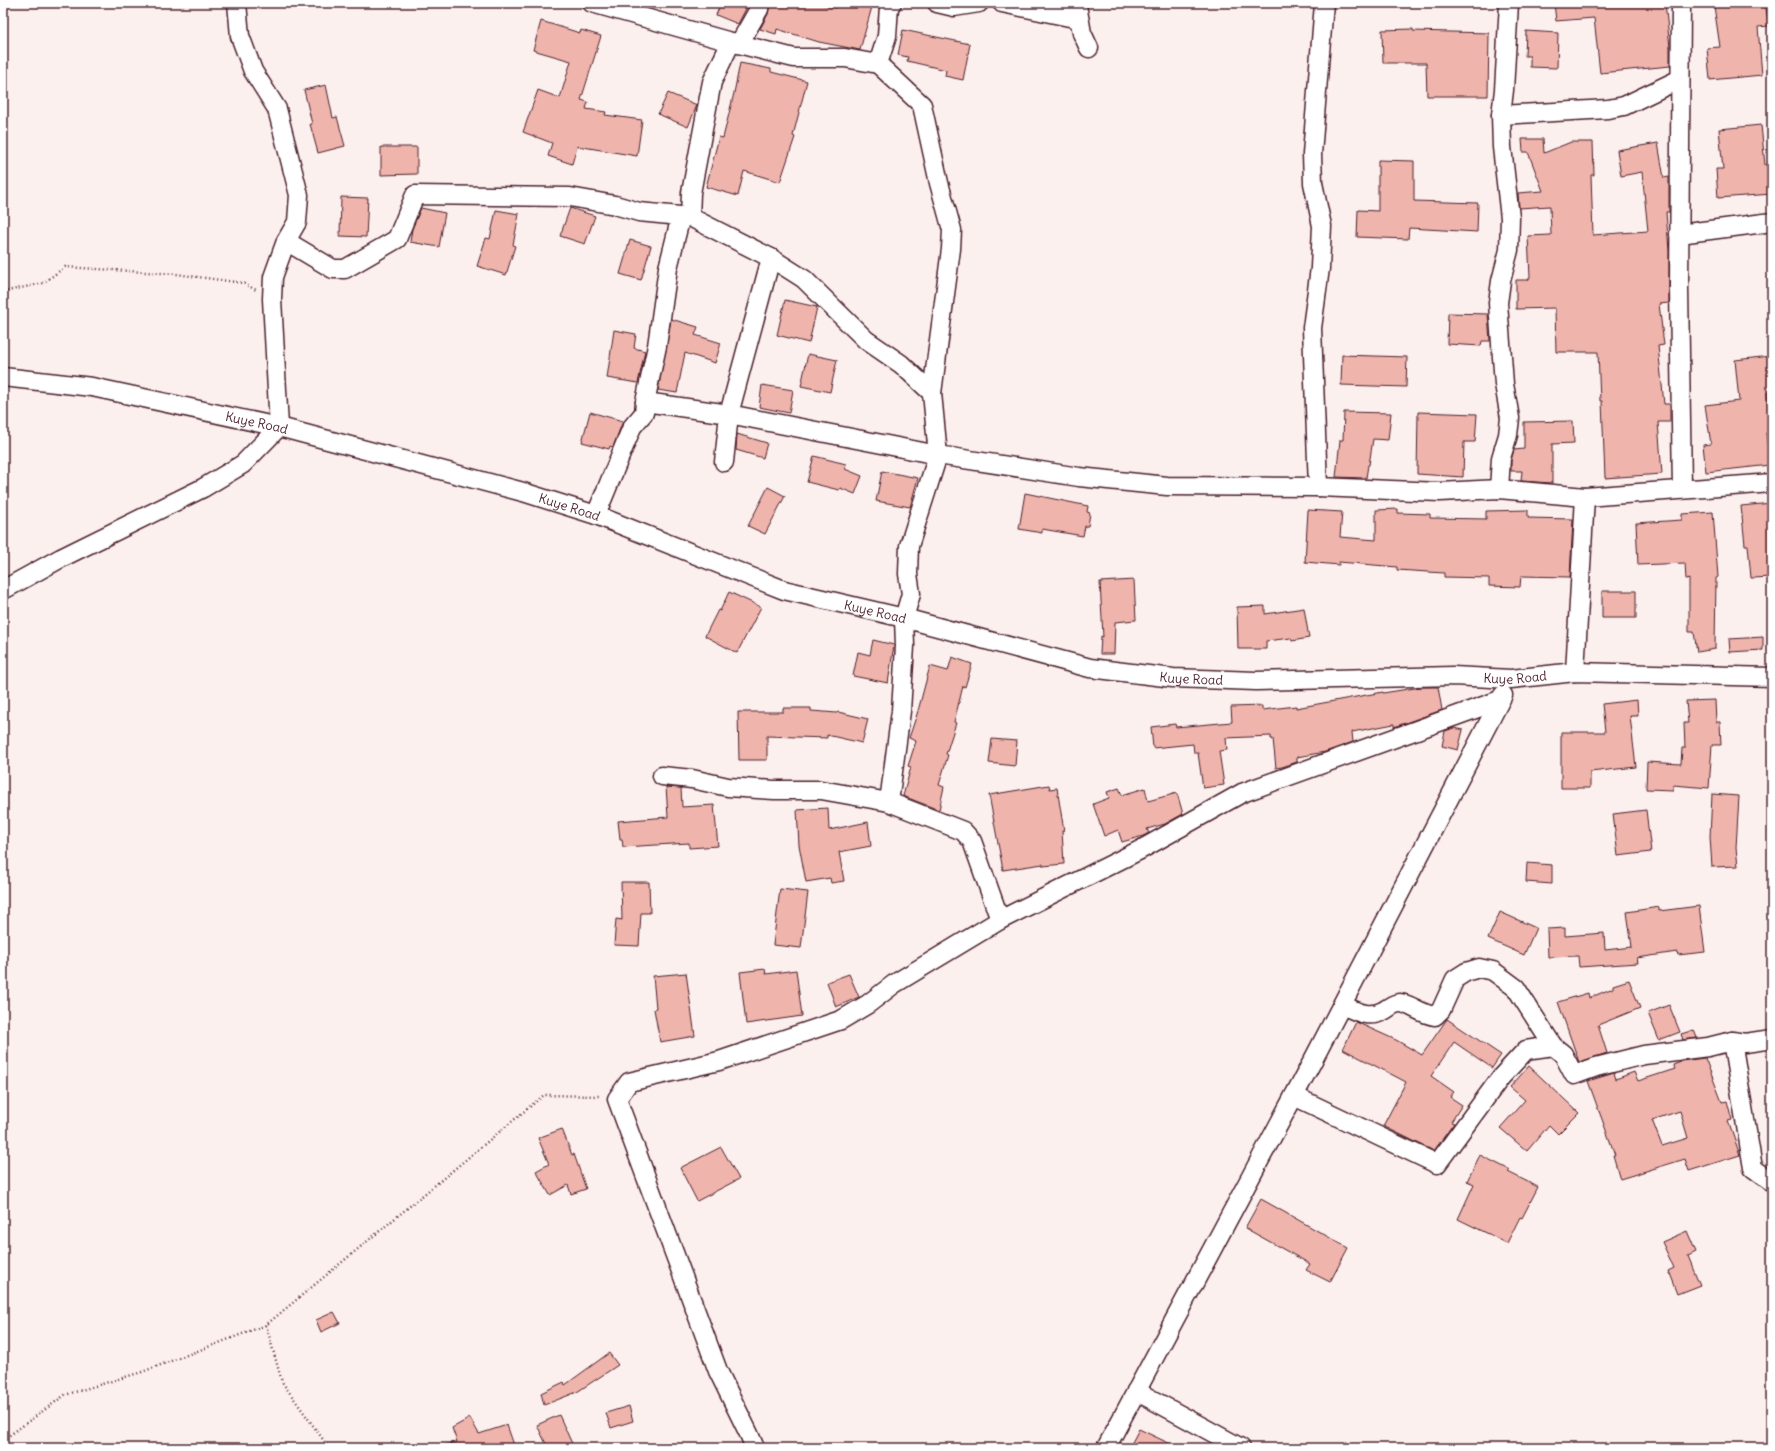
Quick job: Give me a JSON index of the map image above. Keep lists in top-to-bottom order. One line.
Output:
{"streets":{"street":["Kuye Road"]}}
